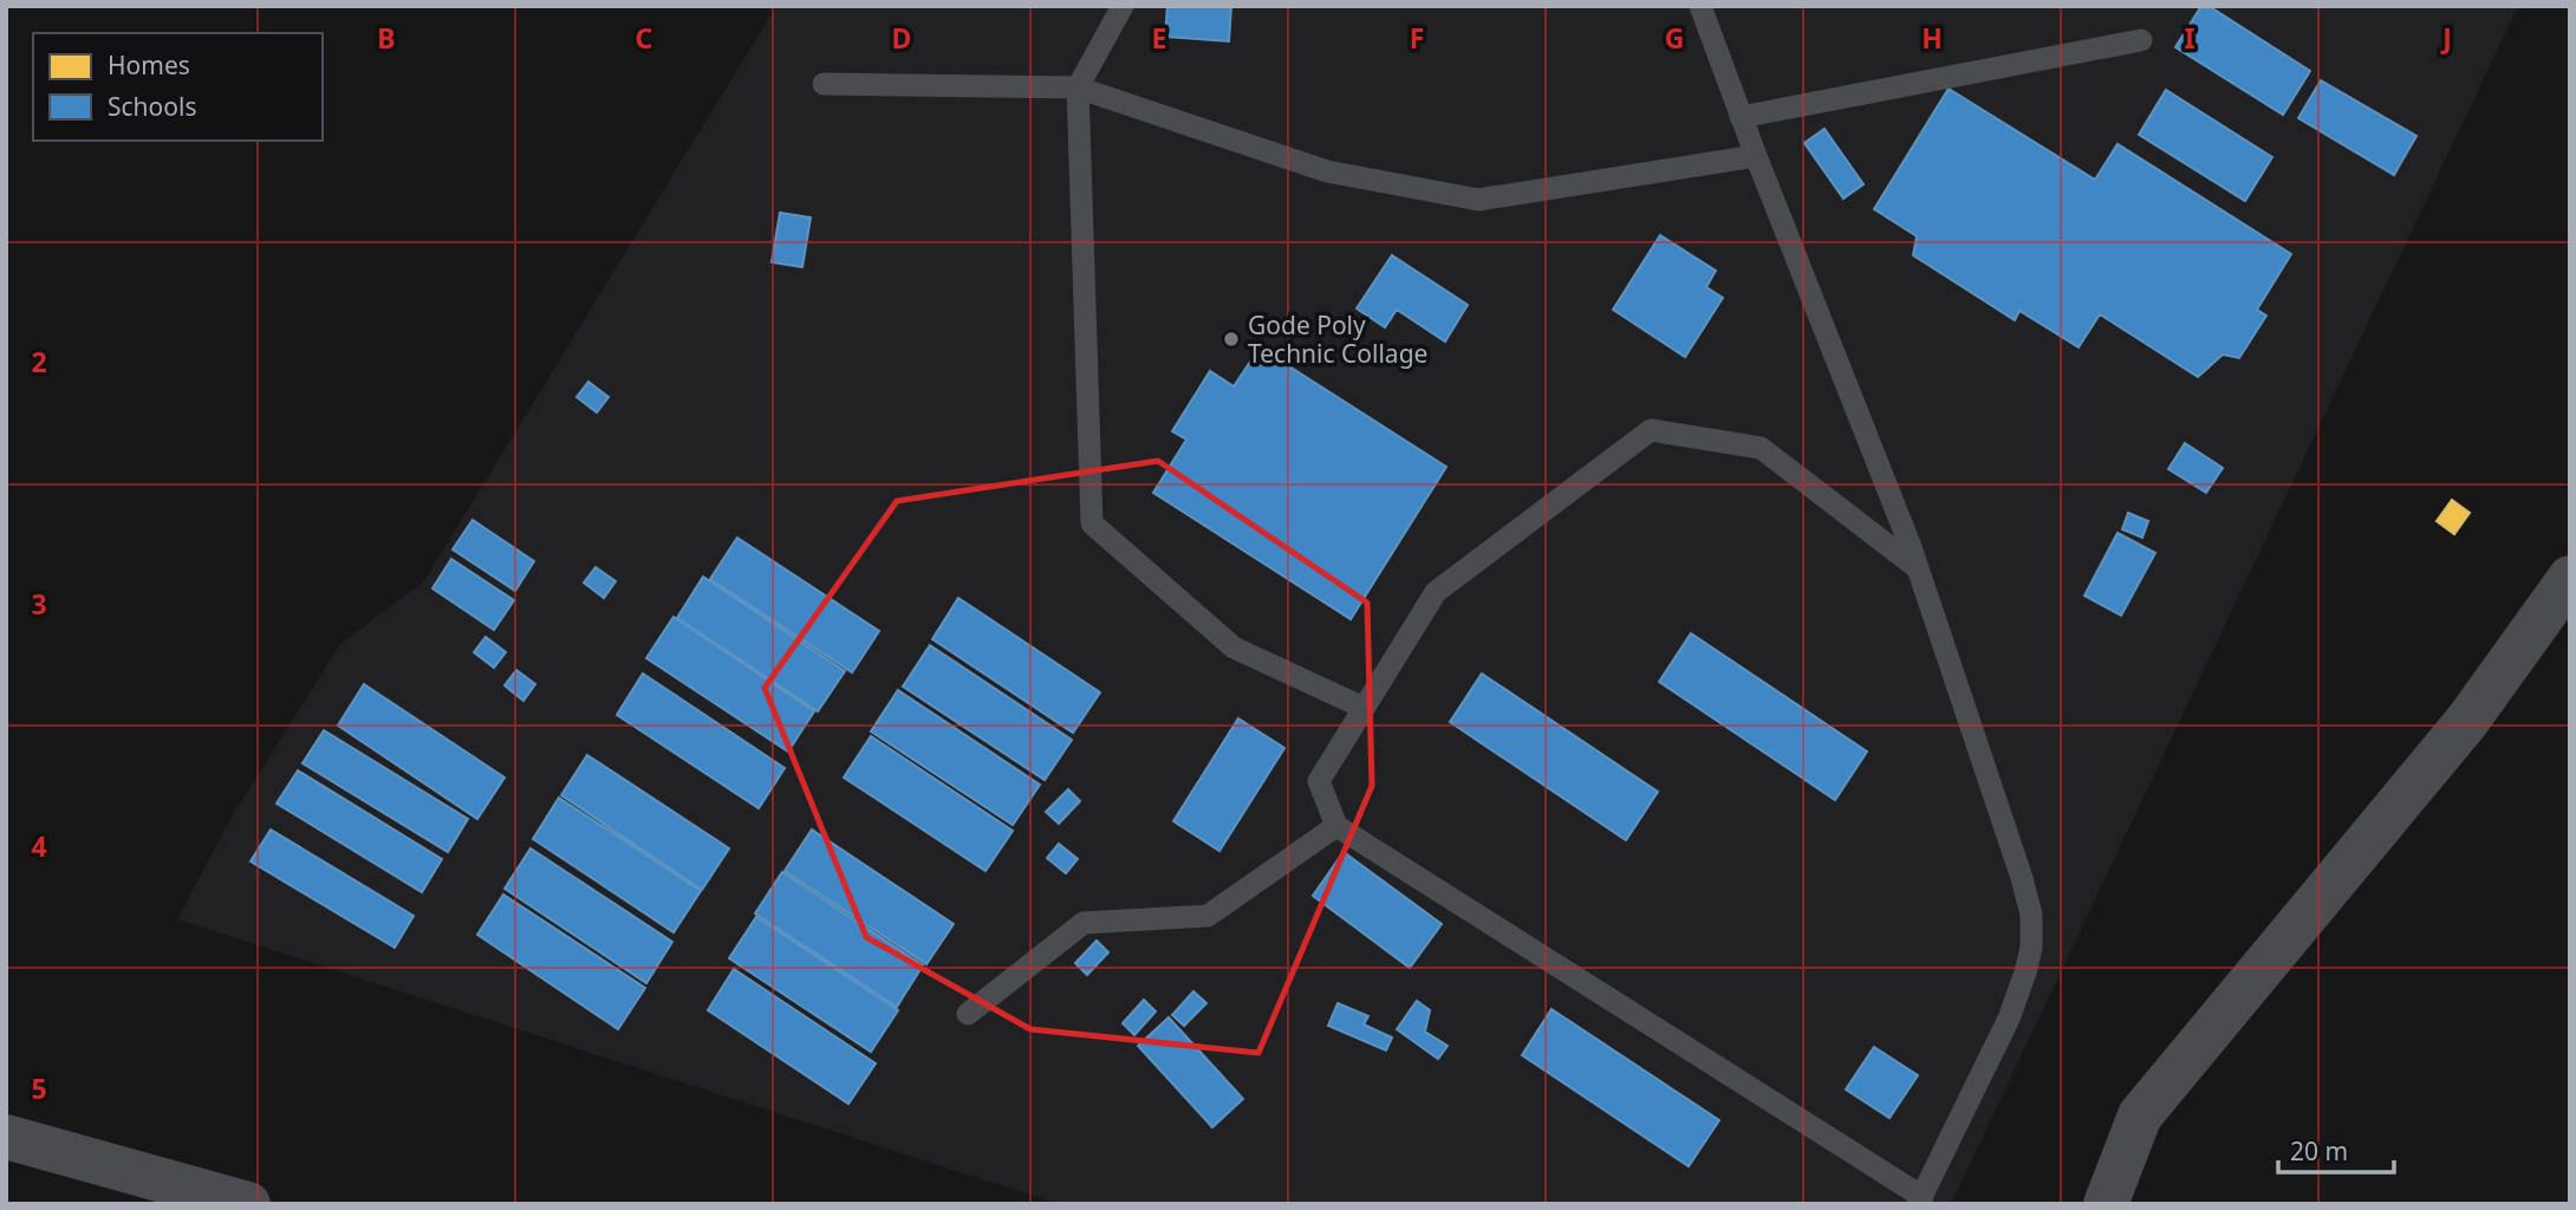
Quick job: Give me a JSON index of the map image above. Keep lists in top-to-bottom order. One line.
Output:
{"places":["Gode Poly Technic Collage"],"legend":["Homes","Schools"],"scale_bar":"20 m","grid":{"columns":["B","C","D","E","F","G","H","I","J"],"rows":["2","3","4","5"]}}
